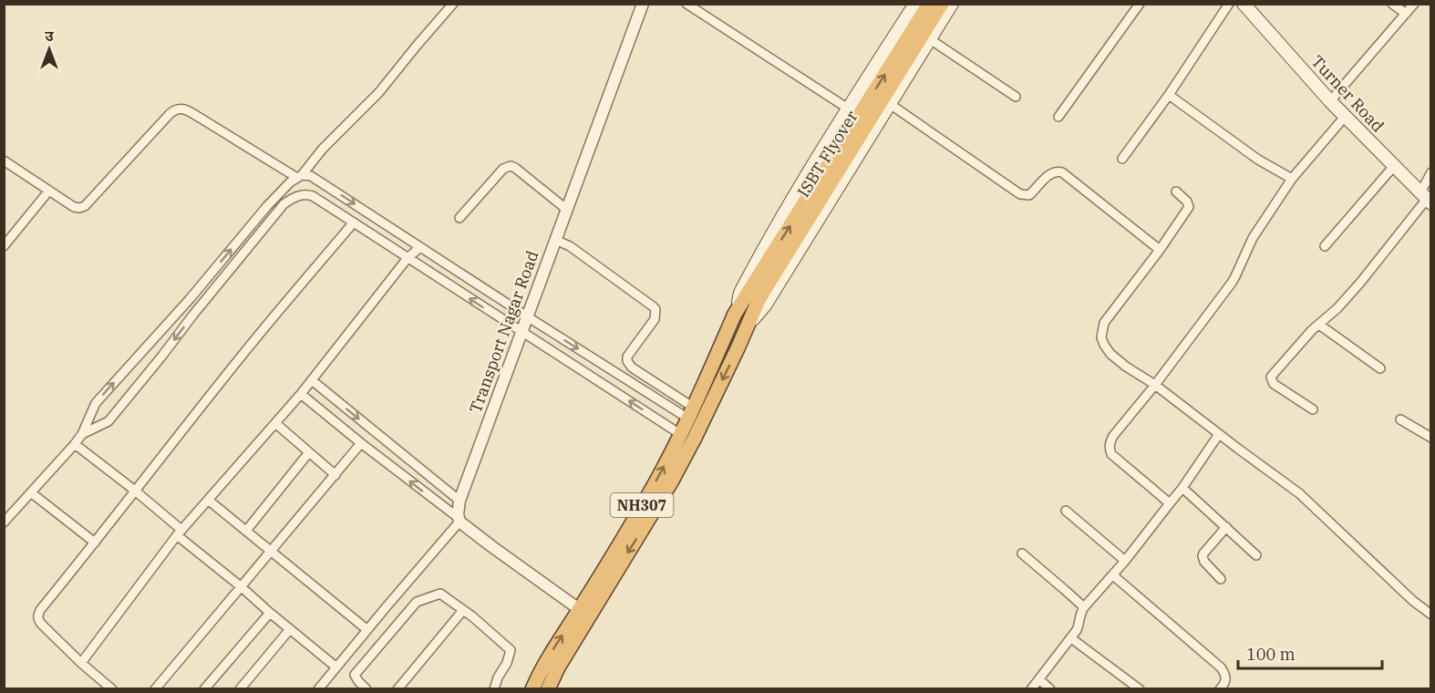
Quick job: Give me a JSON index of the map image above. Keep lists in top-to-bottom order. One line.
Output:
{"streets":{"highway":["ISBT Flyover","NH307"],"main road":["Turner Road"],"street":["Transport Nagar Road"]},"crossings":[["ISBT Flyover","NH307"]],"scale_bar":"100 m","north":"top"}
